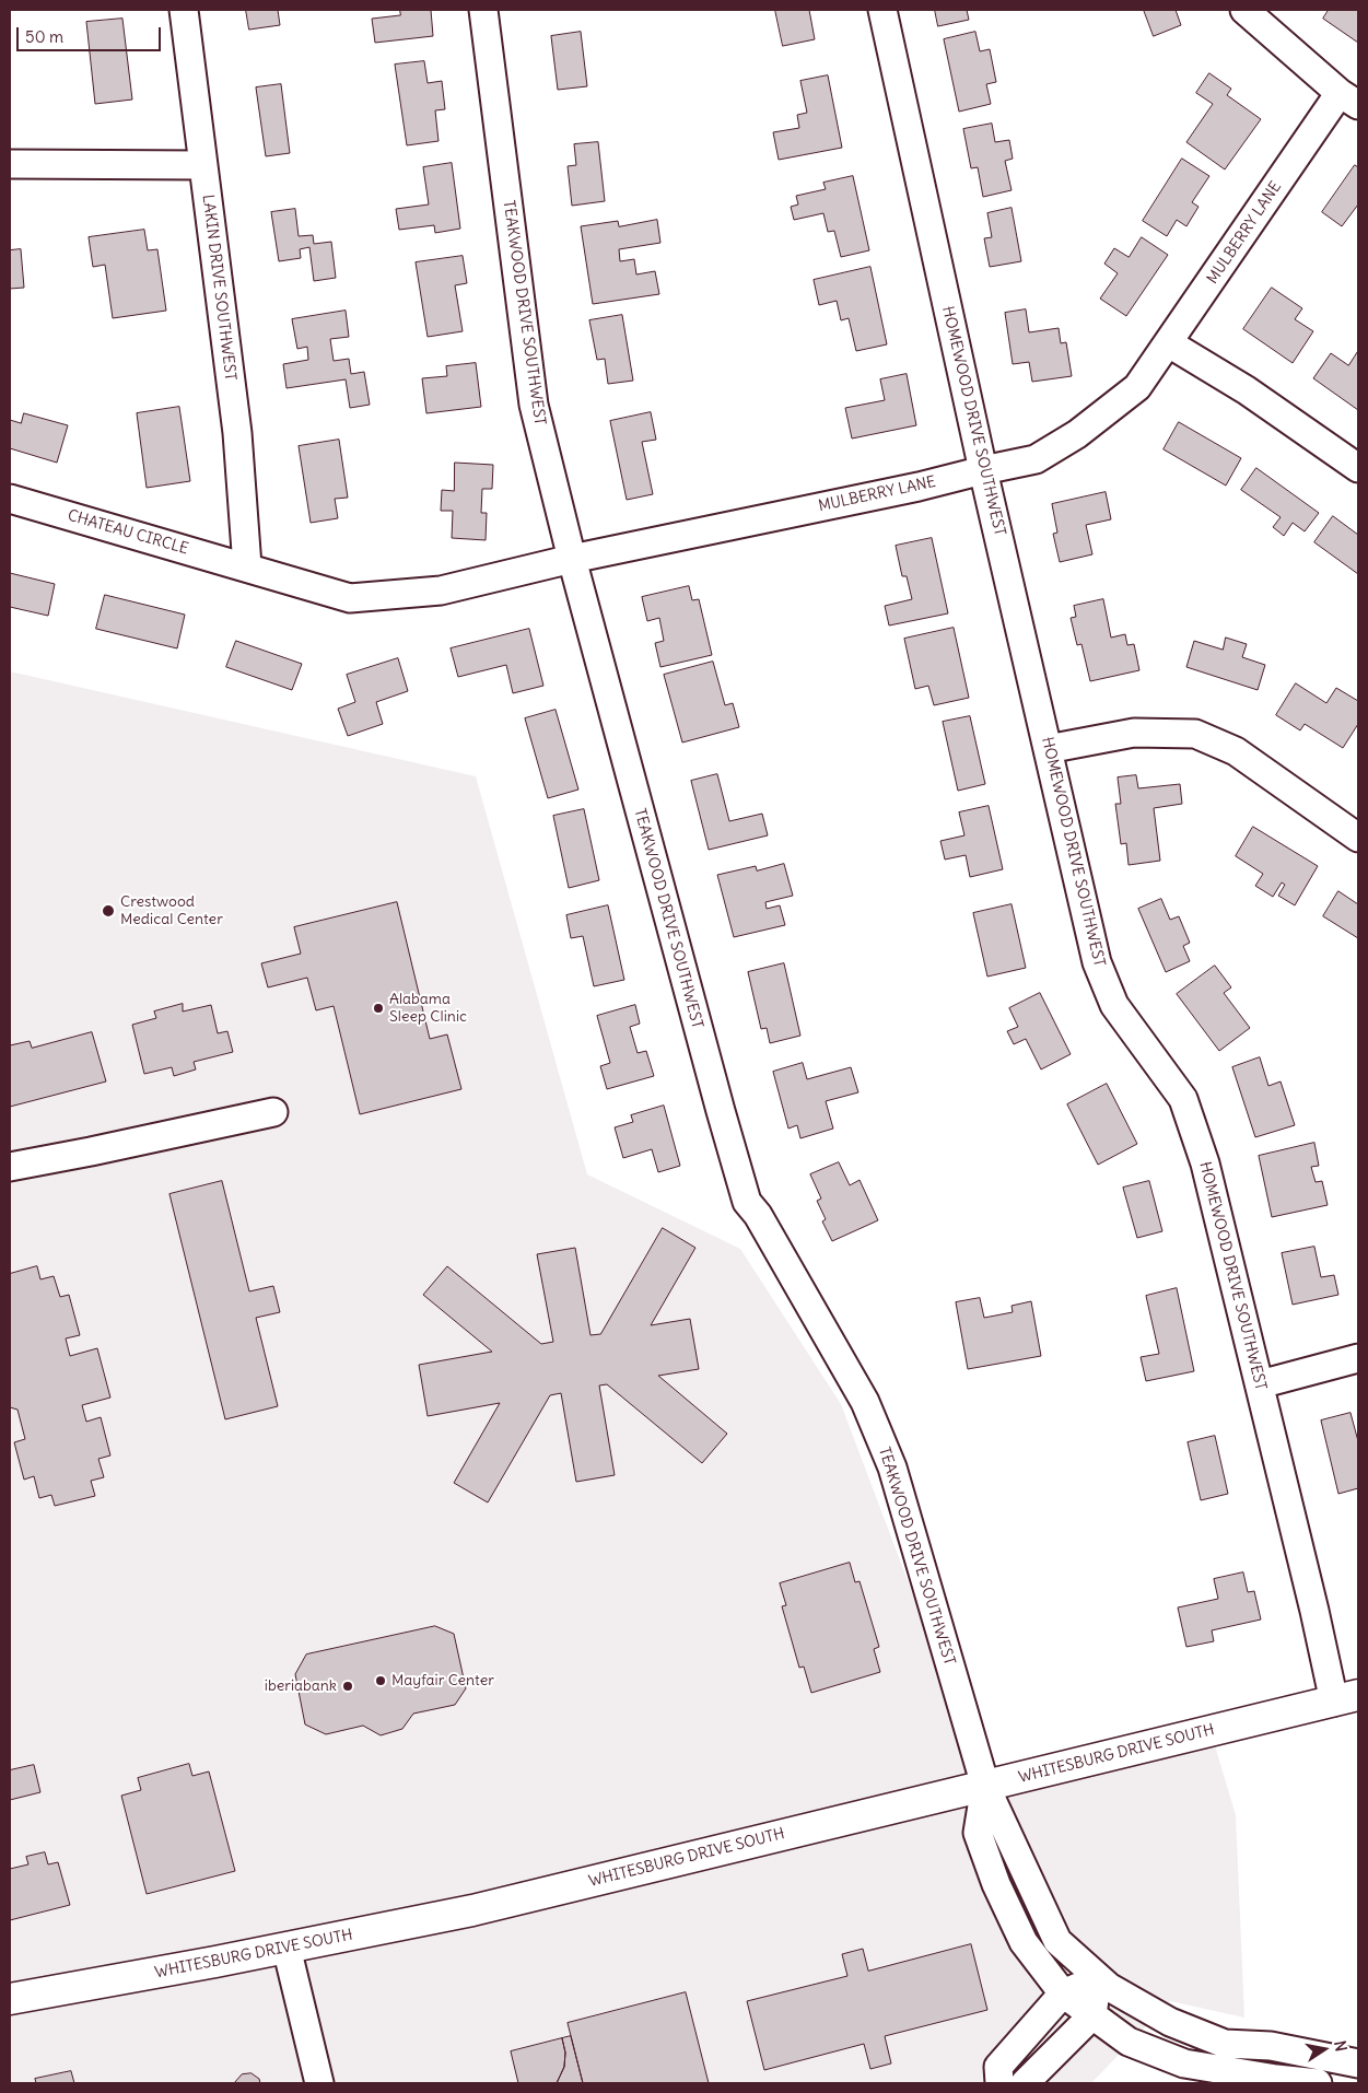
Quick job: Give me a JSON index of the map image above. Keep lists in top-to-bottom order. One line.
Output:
{"streets":{"main road":["WHITESBURG DRIVE SOUTH"],"street":["MULBERRY LANE","LAKIN DRIVE SOUTHWEST","TEAKWOOD DRIVE SOUTHWEST","HOMEWOOD DRIVE SOUTHWEST","CHATEAU CIRCLE"]},"crossings":[["MULBERRY LANE","LAKIN DRIVE SOUTHWEST"],["MULBERRY LANE","TEAKWOOD DRIVE SOUTHWEST"],["MULBERRY LANE","HOMEWOOD DRIVE SOUTHWEST"],["MULBERRY LANE","CHATEAU CIRCLE"],["LAKIN DRIVE SOUTHWEST","CHATEAU CIRCLE"],["TEAKWOOD DRIVE SOUTHWEST","WHITESBURG DRIVE SOUTH"],["HOMEWOOD DRIVE SOUTHWEST","WHITESBURG DRIVE SOUTH"]],"places":["Crestwood Medical Center","Alabama Sleep Clinic","Mayfair Center","iberiabank"],"scale_bar":"50 m","north":"right"}
